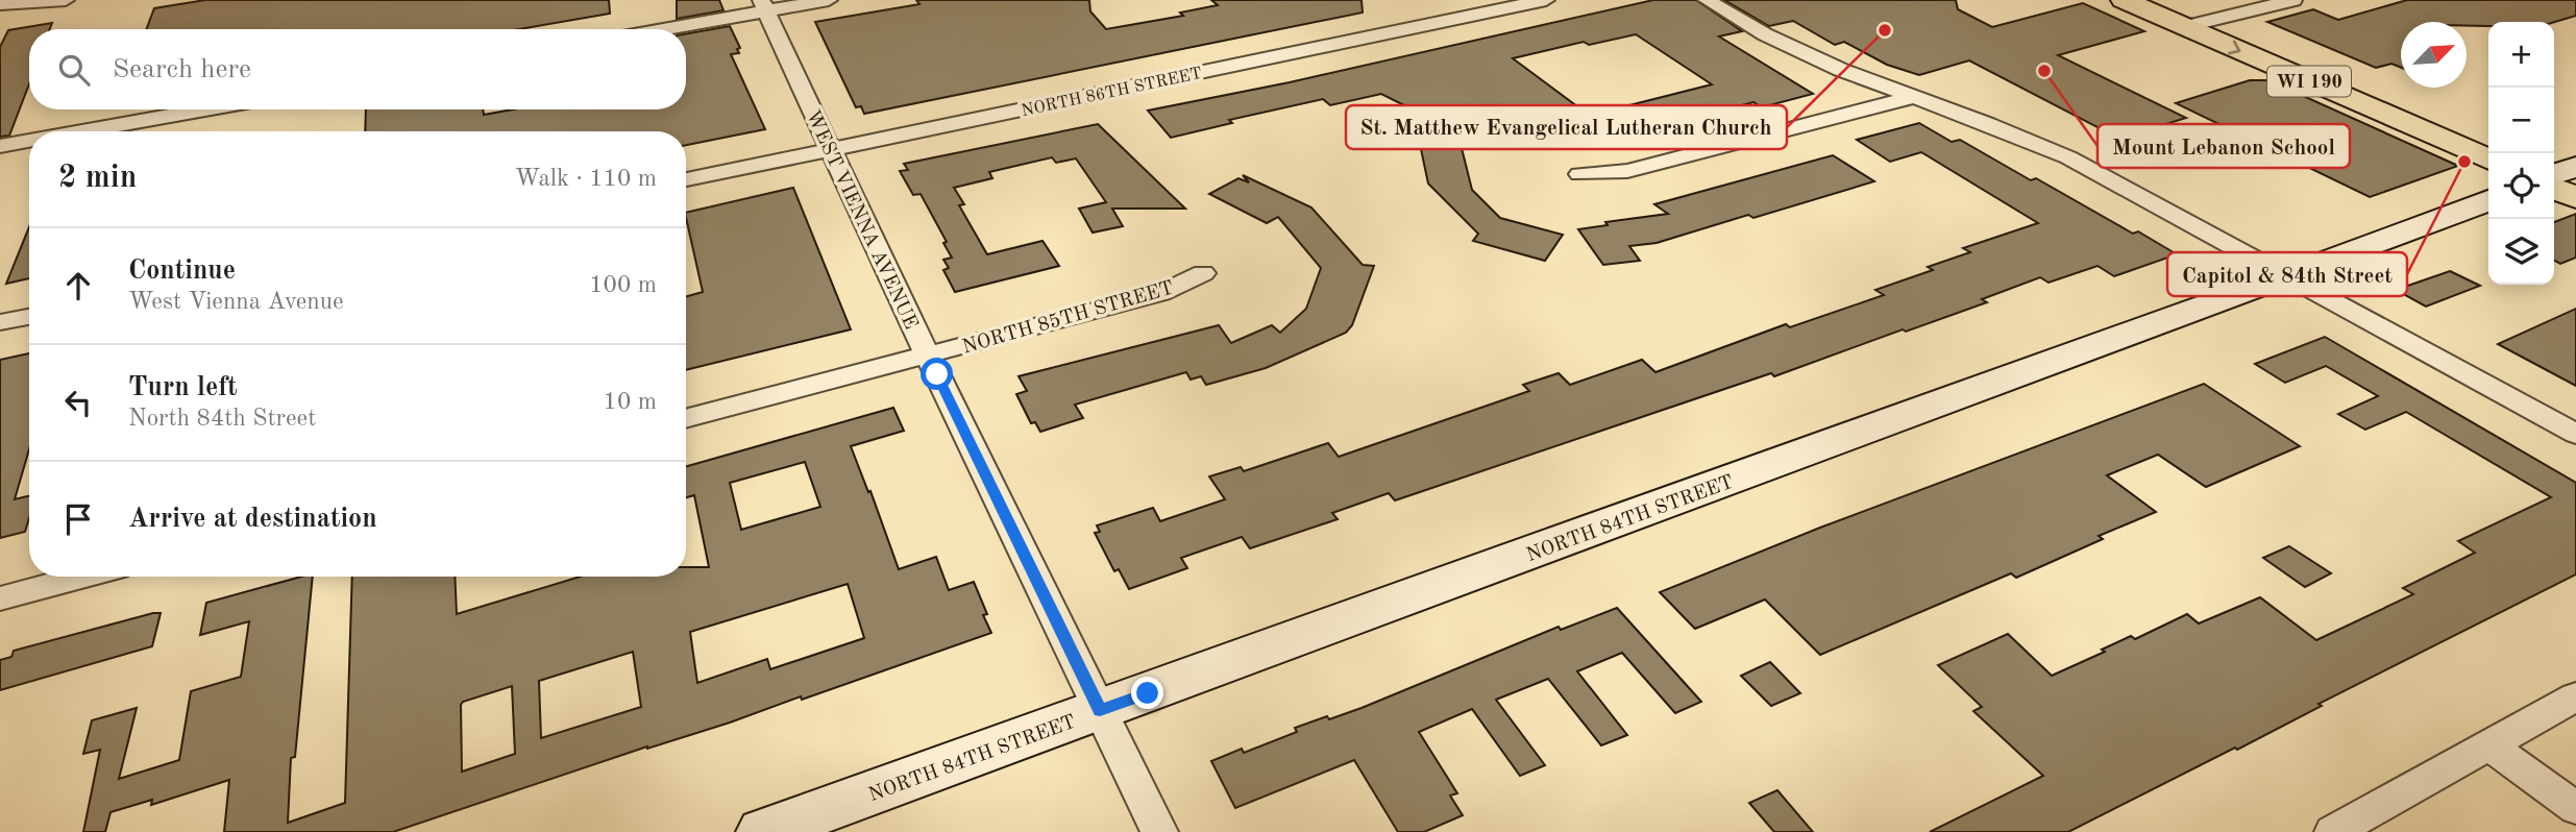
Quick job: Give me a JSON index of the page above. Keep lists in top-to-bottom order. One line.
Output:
{"streets":{"main road":["WI 190"],"street":["NORTH 86TH STREET","WEST VIENNA AVENUE","NORTH 85TH STREET","NORTH 84TH STREET"]},"crossings":[["NORTH 86TH STREET","WEST VIENNA AVENUE"],["WEST VIENNA AVENUE","NORTH 85TH STREET"],["WEST VIENNA AVENUE","NORTH 84TH STREET"]],"places":["St. Matthew Evangelical Lutheran Church","Mount Lebanon School","Capitol & 84th Street"],"north":"top right","page":{"map_buttons":["+","−"],"search":"Search here","heading":["2 min","Walk · 110 m"],"list":[["Continue","West Vienna Avenue","100 m"],["Turn left","North 84th Street","10 m"],"Arrive at destination"]}}
